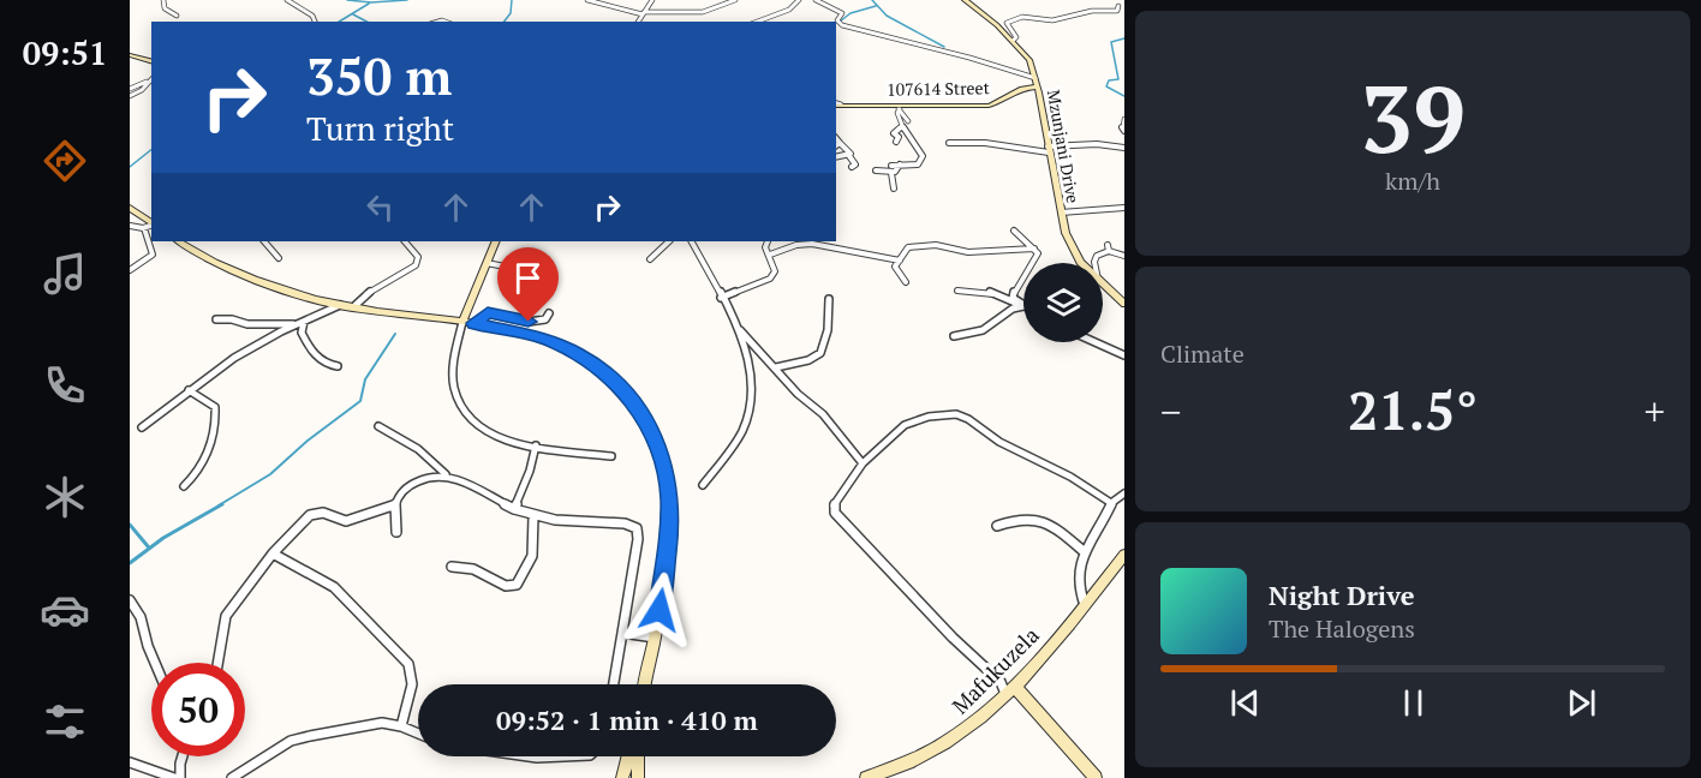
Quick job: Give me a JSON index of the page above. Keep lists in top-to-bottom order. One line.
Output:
{"streets":{"main road":["107614 Street","Mzunjani Drive","Mafukuzela"]},"crossings":[["107614 Street","Mzunjani Drive"]],"page":{"tabs":"09:51","tile":[["39","km/h"],"Climate"],"turn":["350 m","Turn right"],"heat":["−","21.5°","+"],"song":["Night Drive","The Halogens"],"limit":"50","trip":"09:52 · 1 min · 410 m"}}
